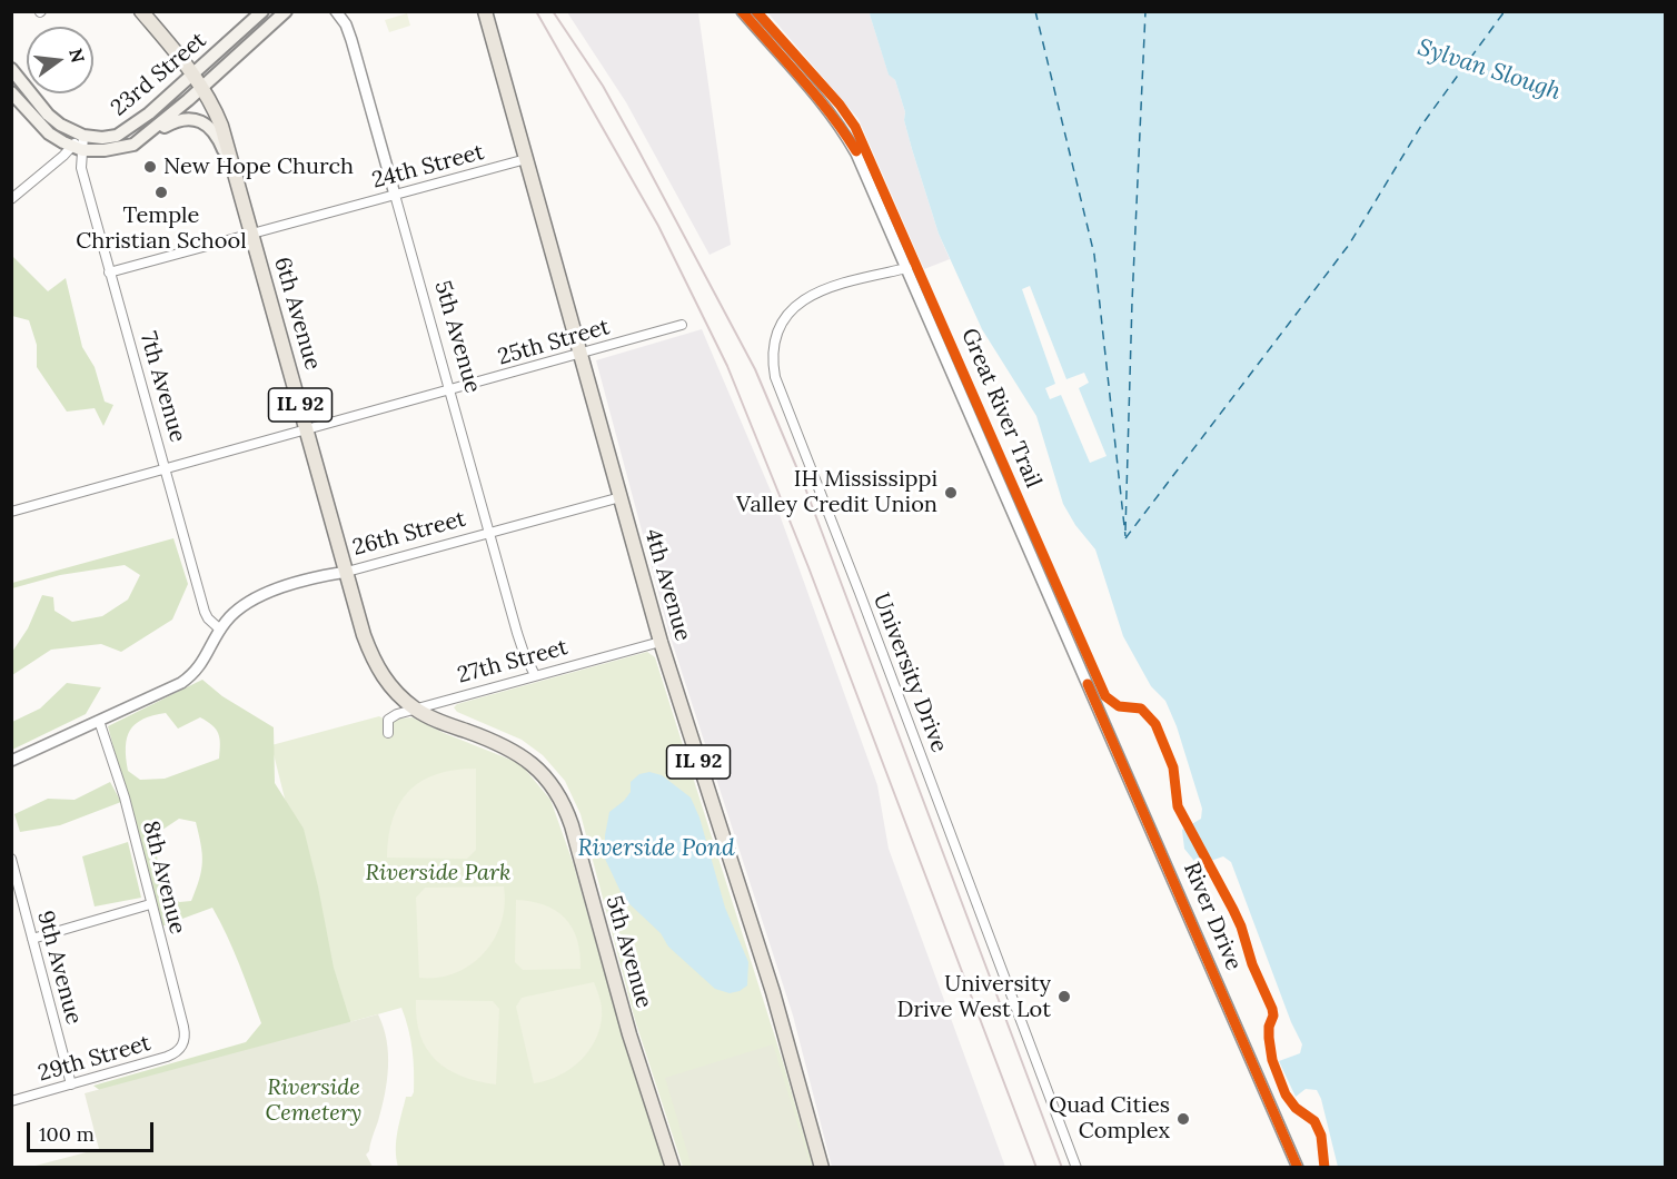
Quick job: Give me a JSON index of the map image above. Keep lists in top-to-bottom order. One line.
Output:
{"streets":{"main road":["23rd Street","6th Avenue","5th Avenue","IL 92","4th Avenue"],"street":["24th Street","25th Street","7th Avenue","26th Street","27th Street","University Drive","8th Avenue","River Drive","9th Avenue","29th Street"],"cycle path":["Great River Trail"]},"crossings":[["23rd Street","6th Avenue"],["23rd Street","7th Avenue"],["24th Street","6th Avenue"],["24th Street","5th Avenue"],["24th Street","7th Avenue"],["24th Street","4th Avenue"],["6th Avenue","5th Avenue"],["6th Avenue","25th Street"],["6th Avenue","26th Street"],["6th Avenue","27th Street"],["5th Avenue","25th Street"],["5th Avenue","26th Street"],["5th Avenue","27th Street"],["25th Street","7th Avenue"],["25th Street","4th Avenue"],["7th Avenue","26th Street"],["26th Street","4th Avenue"],["4th Avenue","27th Street"],["University Drive","River Drive"],["8th Avenue","29th Street"],["9th Avenue","29th Street"]],"water":["Sylvan Slough","Riverside Pond"],"parks":["Riverside Park","Riverside Cemetery"],"places":["New Hope Church","Temple Christian School","IH Mississippi Valley Credit Union","University Drive West Lot","Quad Cities Complex"],"scale_bar":"100 m","north":"right"}
